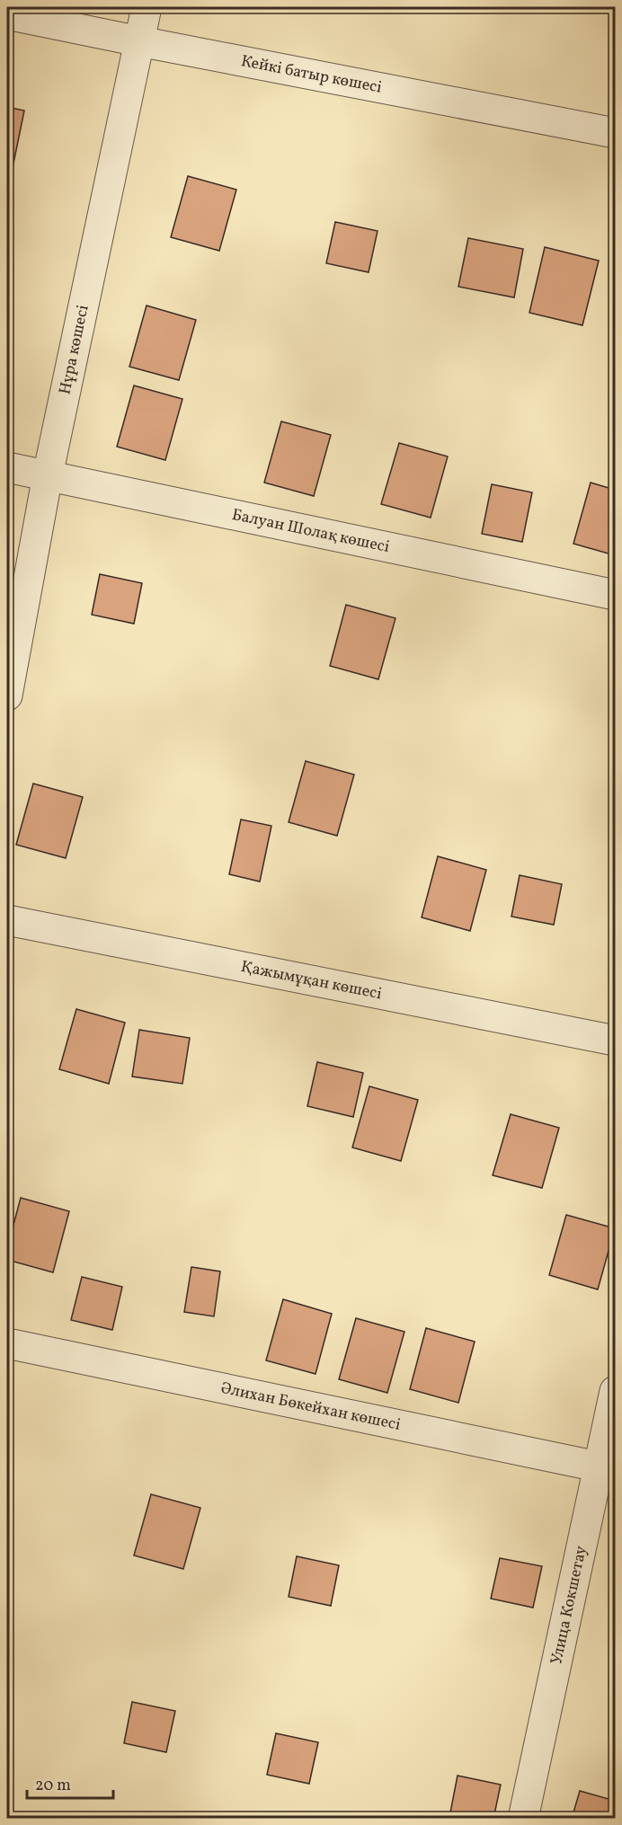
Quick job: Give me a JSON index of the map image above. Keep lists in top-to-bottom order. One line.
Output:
{"streets":{"street":["Кейкі батыр көшесі","Нұра көшесі","Балуан Шолақ көшесі","Қажымұқан көшесі","Әлихан Бөкейхан көшесі","Улица Кокшетау"]},"crossings":[["Кейкі батыр көшесі","Нұра көшесі"],["Нұра көшесі","Балуан Шолақ көшесі"],["Әлихан Бөкейхан көшесі","Улица Кокшетау"]],"scale_bar":"20 m"}
